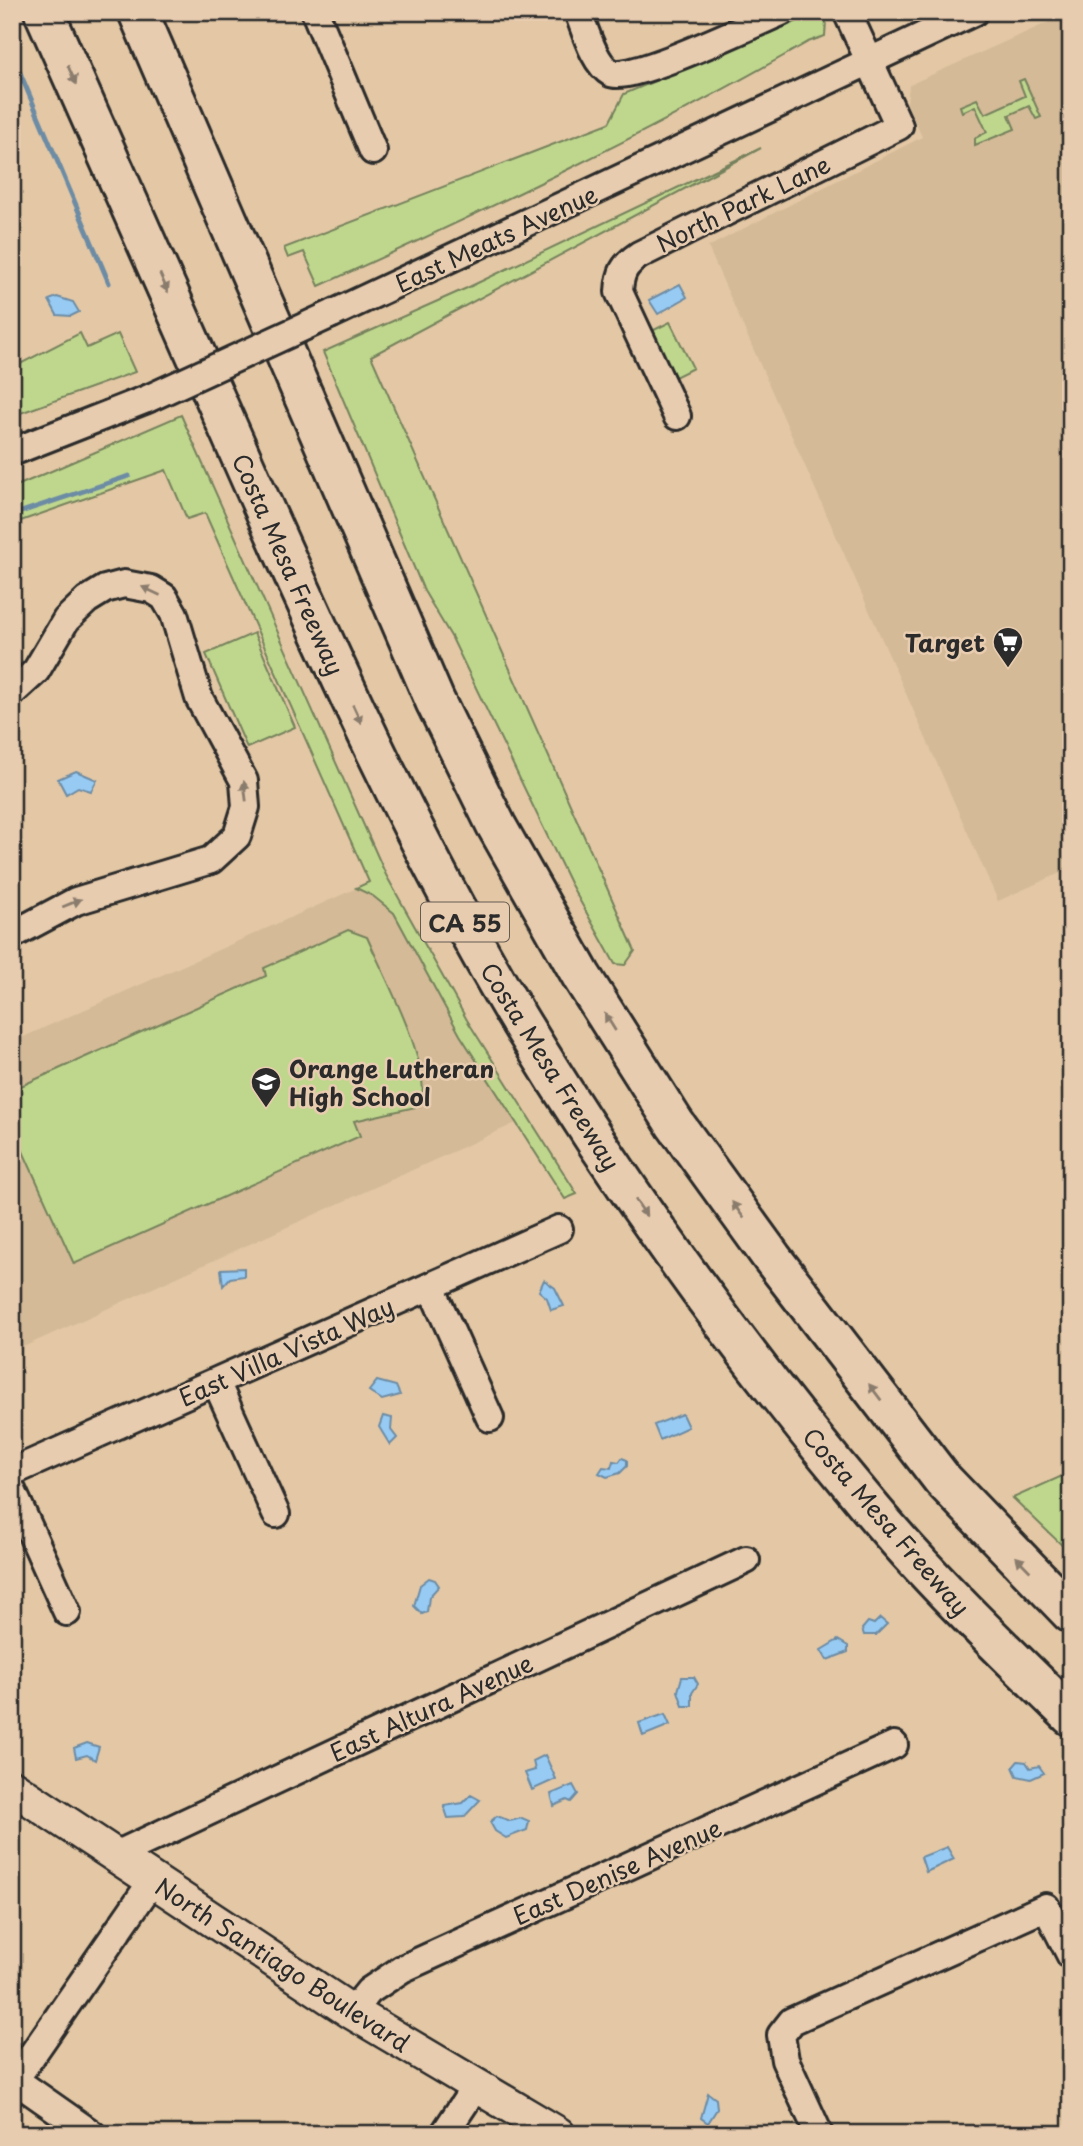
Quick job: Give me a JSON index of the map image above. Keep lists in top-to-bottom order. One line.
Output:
{"streets":{"highway":["Costa Mesa Freeway","CA 55"],"main road":["North Santiago Boulevard"],"street":["North Park Lane","East Meats Avenue","East Villa Vista Way","East Altura Avenue","East Denise Avenue"]},"crossings":[["North Park Lane","East Meats Avenue"],["East Altura Avenue","North Santiago Boulevard"],["East Denise Avenue","North Santiago Boulevard"]],"places":{"supermarket":["Target"],"school or university":["Orange Lutheran High School"]}}
